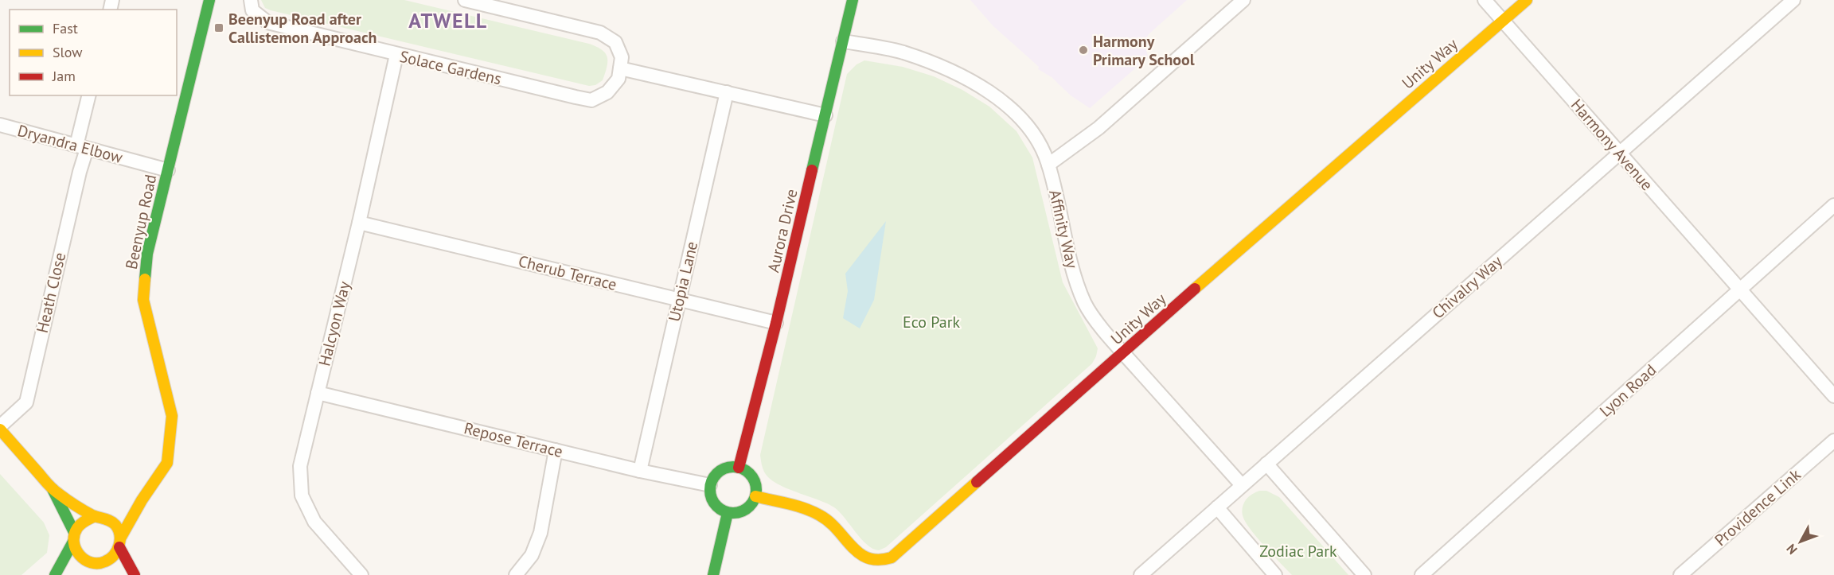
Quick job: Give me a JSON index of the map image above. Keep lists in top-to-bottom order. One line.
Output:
{"streets":{"street":["Unity Way","Solace Gardens","Dryandra Elbow","Harmony Avenue","Beenyup Road","Affinity Way","Aurora Drive","Cherub Terrace","Utopia Lane","Chivalry Way","Heath Close","Halcyon Way","Lyon Road","Repose Terrace","Providence Link"]},"crossings":[["Unity Way","Harmony Avenue"],["Unity Way","Affinity Way"],["Unity Way","Aurora Drive"],["Unity Way","Repose Terrace"],["Solace Gardens","Halcyon Way"],["Dryandra Elbow","Beenyup Road"],["Dryandra Elbow","Heath Close"],["Harmony Avenue","Chivalry Way"],["Harmony Avenue","Lyon Road"],["Affinity Way","Aurora Drive"],["Affinity Way","Chivalry Way"],["Aurora Drive","Cherub Terrace"],["Aurora Drive","Repose Terrace"],["Cherub Terrace","Utopia Lane"],["Cherub Terrace","Halcyon Way"],["Utopia Lane","Repose Terrace"],["Halcyon Way","Repose Terrace"]],"districts":["ATWELL"],"parks":["Eco Park","Zodiac Park"],"places":{"transit":["Beenyup Road after Callistemon Approach"],"other":["Harmony Primary School"]},"legend":["Fast","Slow","Jam"],"north":"bottom left"}
